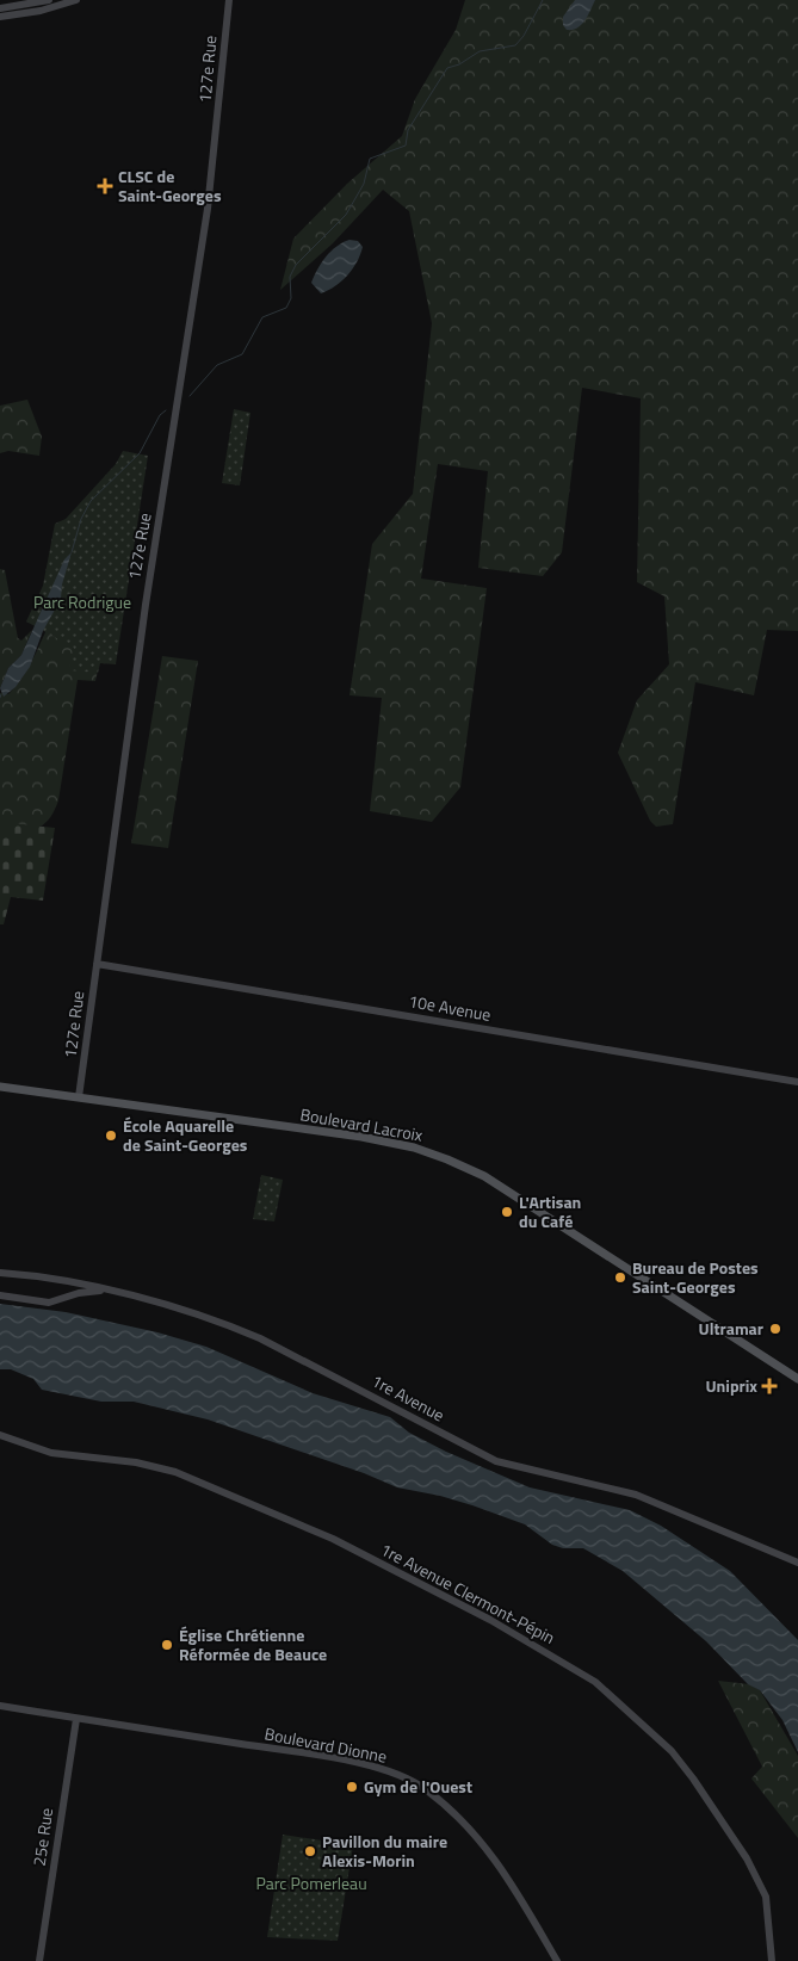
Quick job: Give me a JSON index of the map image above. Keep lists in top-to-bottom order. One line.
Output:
{"streets":{"main road":["Boulevard Lacroix"],"street":["127e Rue","10e Avenue","1re Avenue","1re Avenue Clermont-Pépin","Boulevard Dionne","25e Rue"]},"crossings":[["127e Rue","10e Avenue"],["127e Rue","Boulevard Lacroix"],["Boulevard Dionne","25e Rue"]],"parks":["Parc Rodrigue","Parc Pomerleau"],"places":{"health":["CLSC de Saint-Georges","Uniprix"],"other":["École Aquarelle de Saint-Georges","L'Artisan du Café","Bureau de Postes Saint-Georges","Ultramar","Église Chrétienne Réformée de Beauce","Gym de l'Ouest","Pavillon du maire Alexis-Morin"]}}
